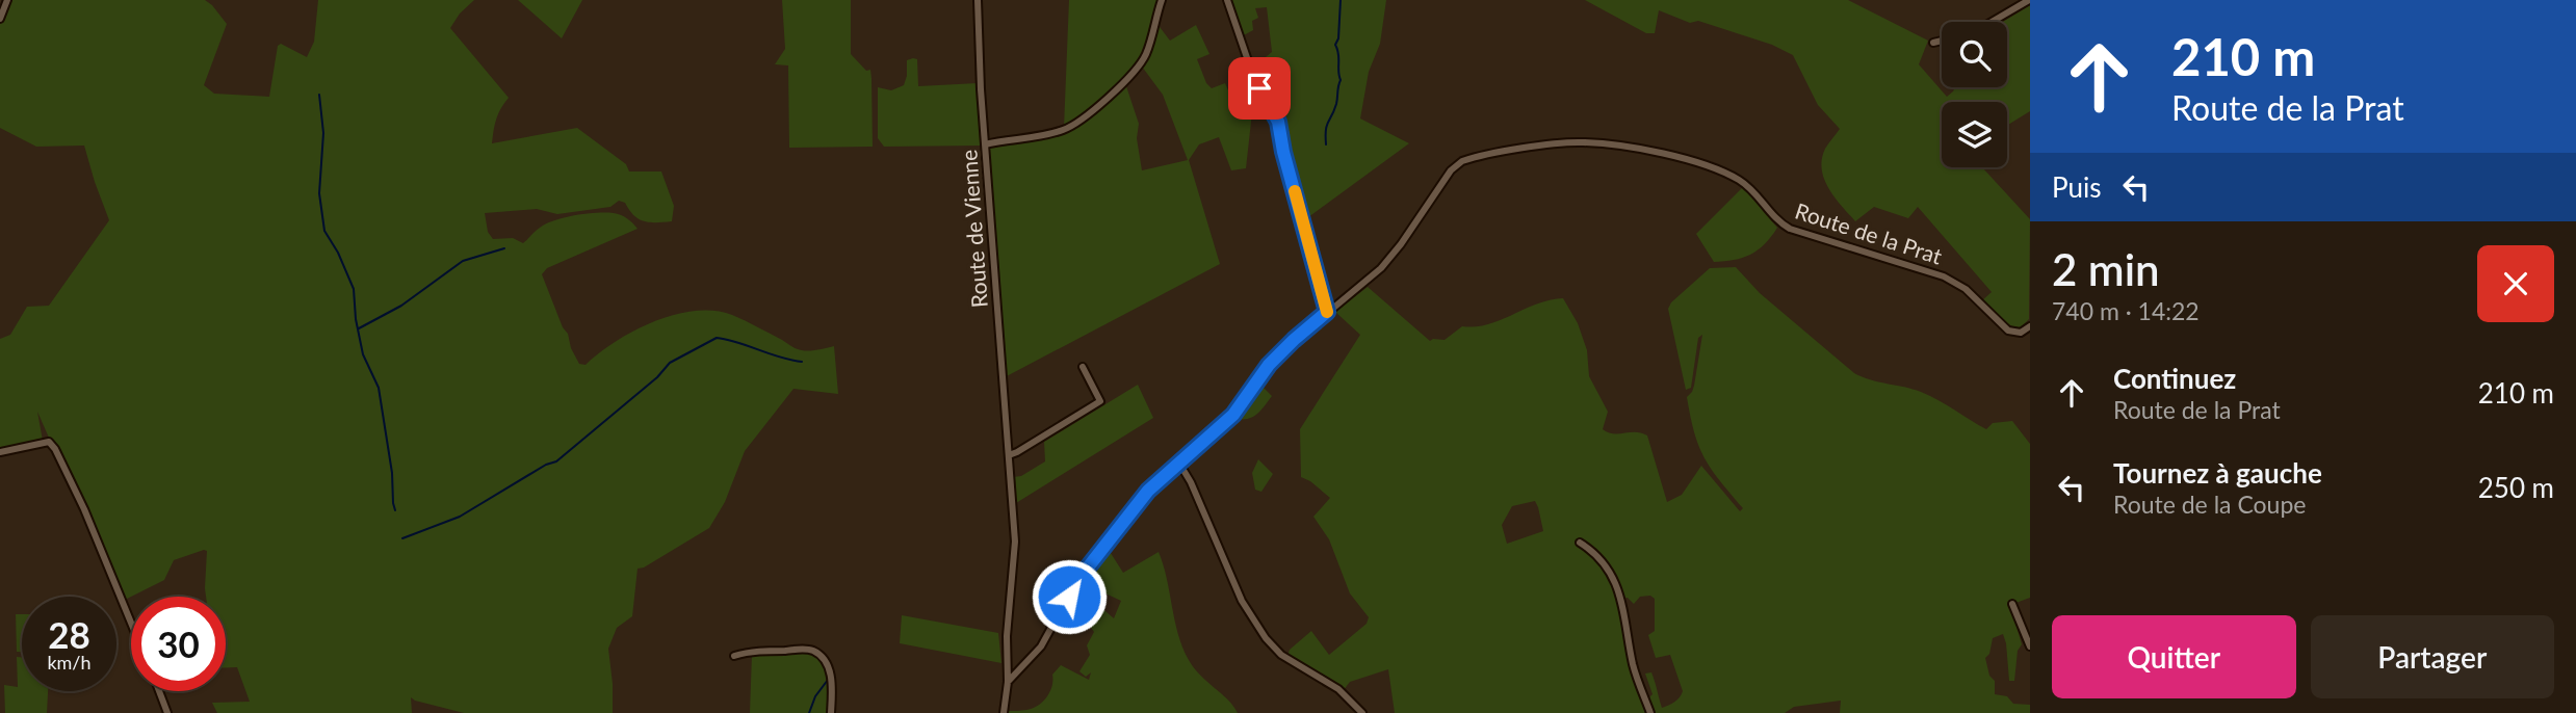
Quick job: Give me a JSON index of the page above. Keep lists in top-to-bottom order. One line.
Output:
{"streets":{"street":["Route de Vienne","Route de la Prat"]},"crossings":[["Route de Vienne","Route de la Prat"]],"page":{"turn":["210 m","Route de la Prat"],"then":"Puis","heading":["2 min","740 m · 14:22"],"list":[{"name":"Continuez","note":"Route de la Prat","value":"210 m"},{"name":"Tournez à gauche","note":"Route de la Coupe","value":"250 m"}],"speed":"28 km/h","limit":"30","buttons":["Quitter","Partager"]}}
